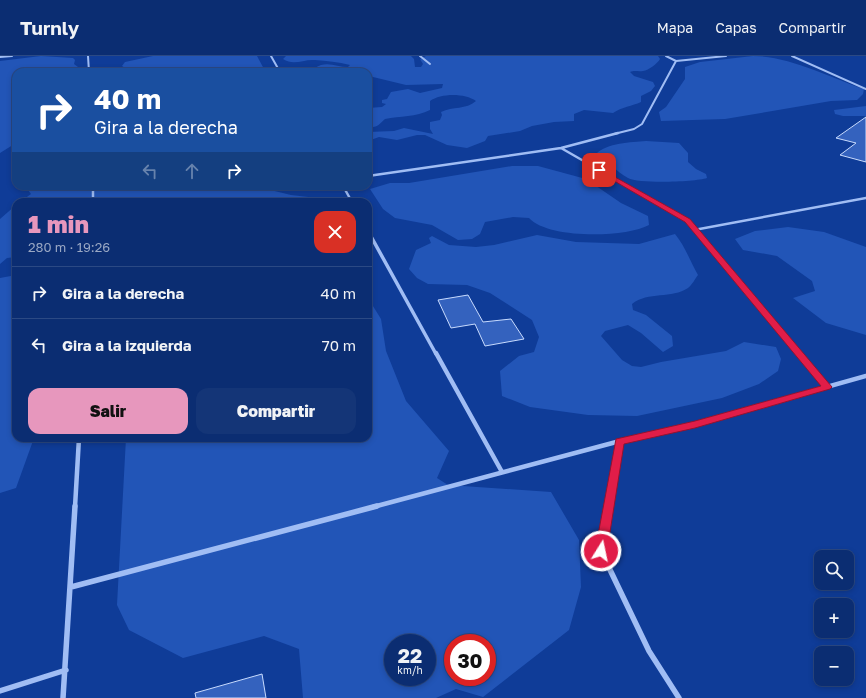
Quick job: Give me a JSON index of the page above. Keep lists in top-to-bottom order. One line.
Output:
{"page":{"header":"Turnly","nav":["Mapa","Capas","Compartir"],"turn":["40 m","Gira a la derecha"],"heading":["1 min","280 m · 19:26"],"list":[{"name":"Gira a la derecha","value":"40 m"},{"name":"Gira a la izquierda","value":"70 m"}],"buttons":["Salir","Compartir"],"map_buttons":["+","−"],"speed":"22 km/h","limit":"30"}}
